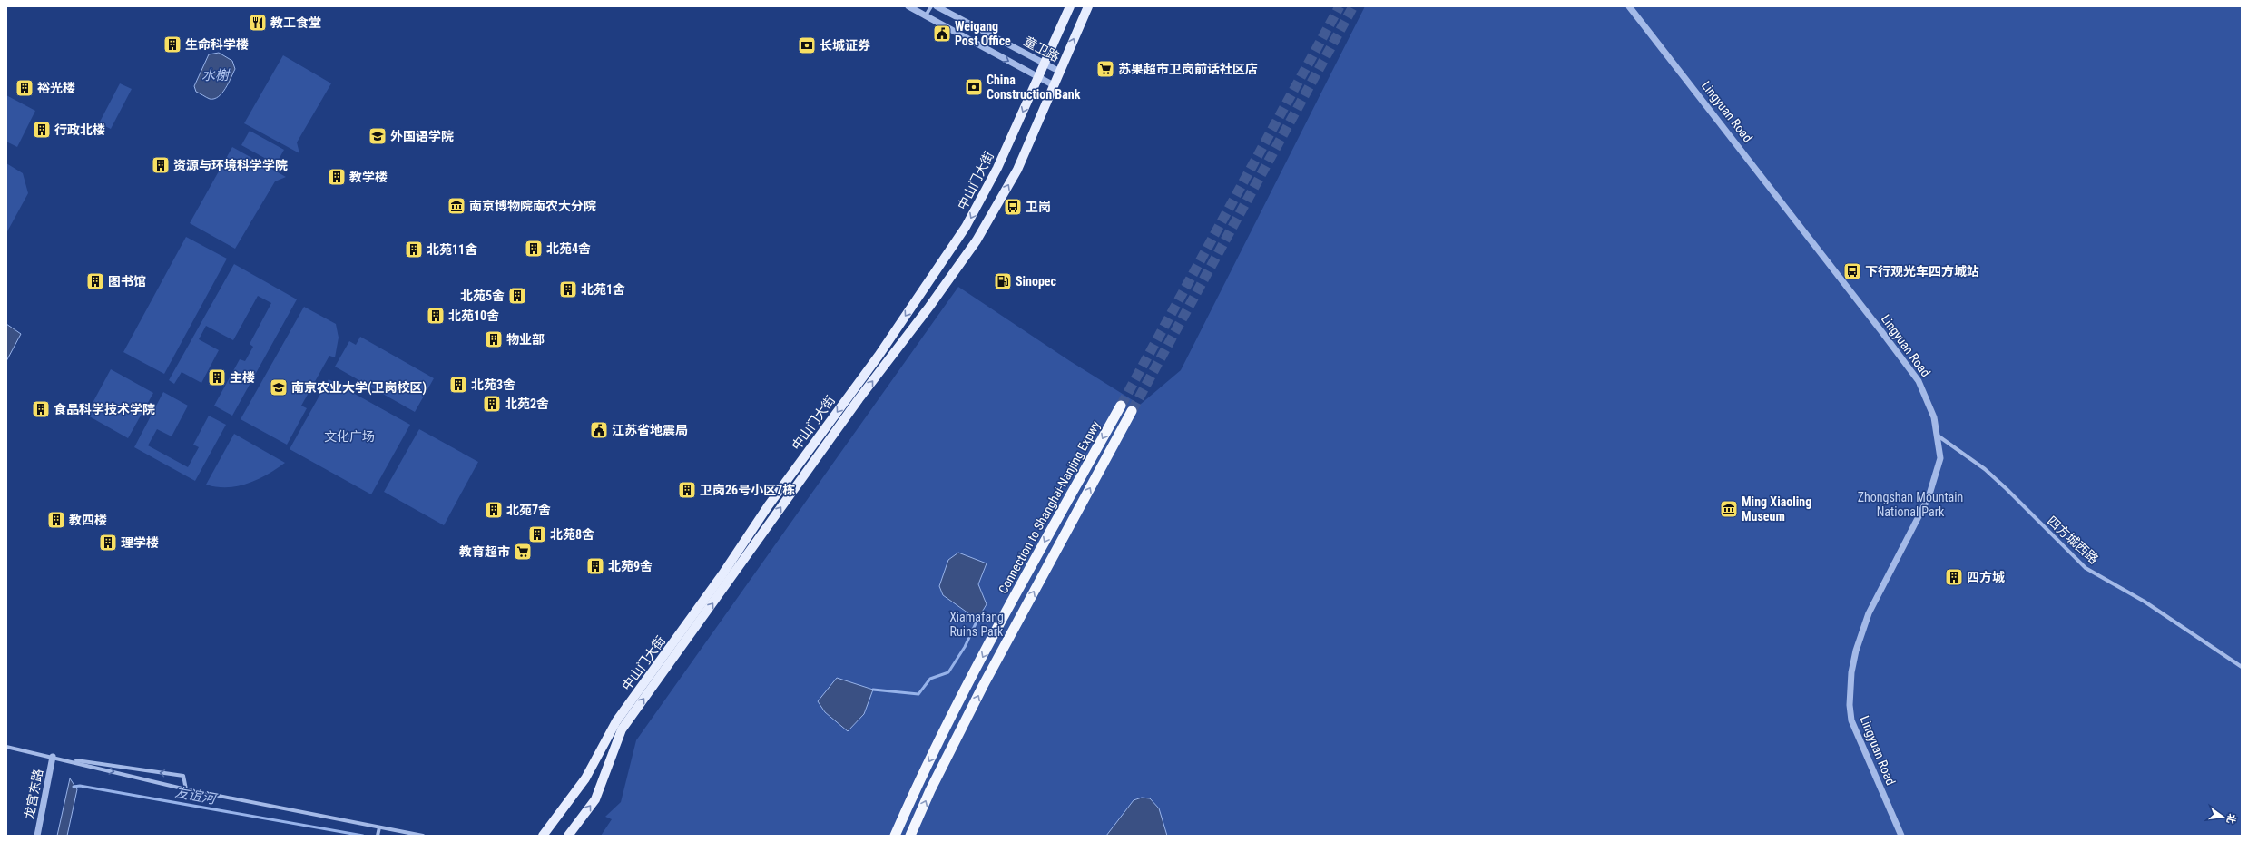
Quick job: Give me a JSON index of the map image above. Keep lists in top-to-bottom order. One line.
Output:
{"streets":{"highway":["Connection to Shanghai-Nanjing Expwy"],"main road":["中山门大街"],"street":["童卫路","Lingyuan Road","四方城西路","龙宫东路"]},"crossings":[["童卫路","中山门大街"],["Lingyuan Road","四方城西路"]],"water":["水榭","友谊河"],"parks":["文化广场","Zhongshan Mountain National Park","Xiamafang Ruins Park"],"places":{"restaurant":["教工食堂"],"public building":["Weigang Post Office","江苏省地震局"],"building":["生命科学楼","裕光楼","行政北楼","资源与环境科学学院","教学楼","北苑4舍","北苑11舍","图书馆","北苑1舍","北苑5舍","北苑10舍","物业部","主楼","北苑3舍","北苑2舍","食品科学技术学院","卫岗26号小区7栋","北苑7舍","教四楼","北苑8舍","理学楼","北苑9舍","四方城"],"bank":["长城证券","China Construction Bank"],"supermarket":["苏果超市卫岗前话社区店","教育超市"],"school or university":["外国语学院","南京农业大学(卫岗校区)"],"museum":["南京博物院南农大分院","Ming Xiaoling Museum"],"bus stop":["卫岗","下行观光车四方城站"],"fuel station":["Sinopec"]},"north":"right"}
